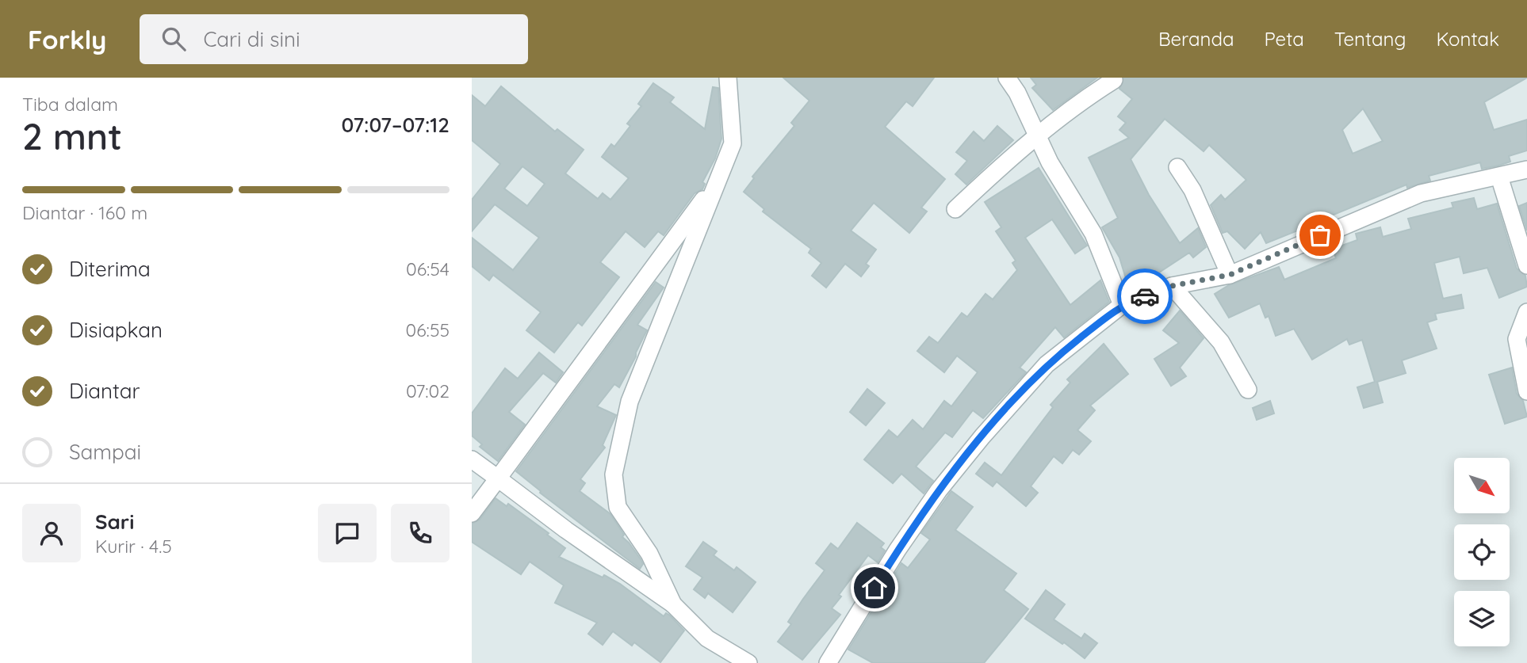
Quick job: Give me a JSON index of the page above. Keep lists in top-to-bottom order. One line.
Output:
{"north":"bottom right","page":{"header":"Forkly","search":"Cari di sini","nav":["Beranda","Peta","Tentang","Kontak"],"heading":["2 mnt","Tiba dalam","07:07–07:12"],"panel":["Sari","Kurir · 4.5"],"bar":"Diantar · 160 m","list":[["Diterima","06:54"],["Disiapkan","06:55"],["Diantar","07:02"],"Sampai"]}}
